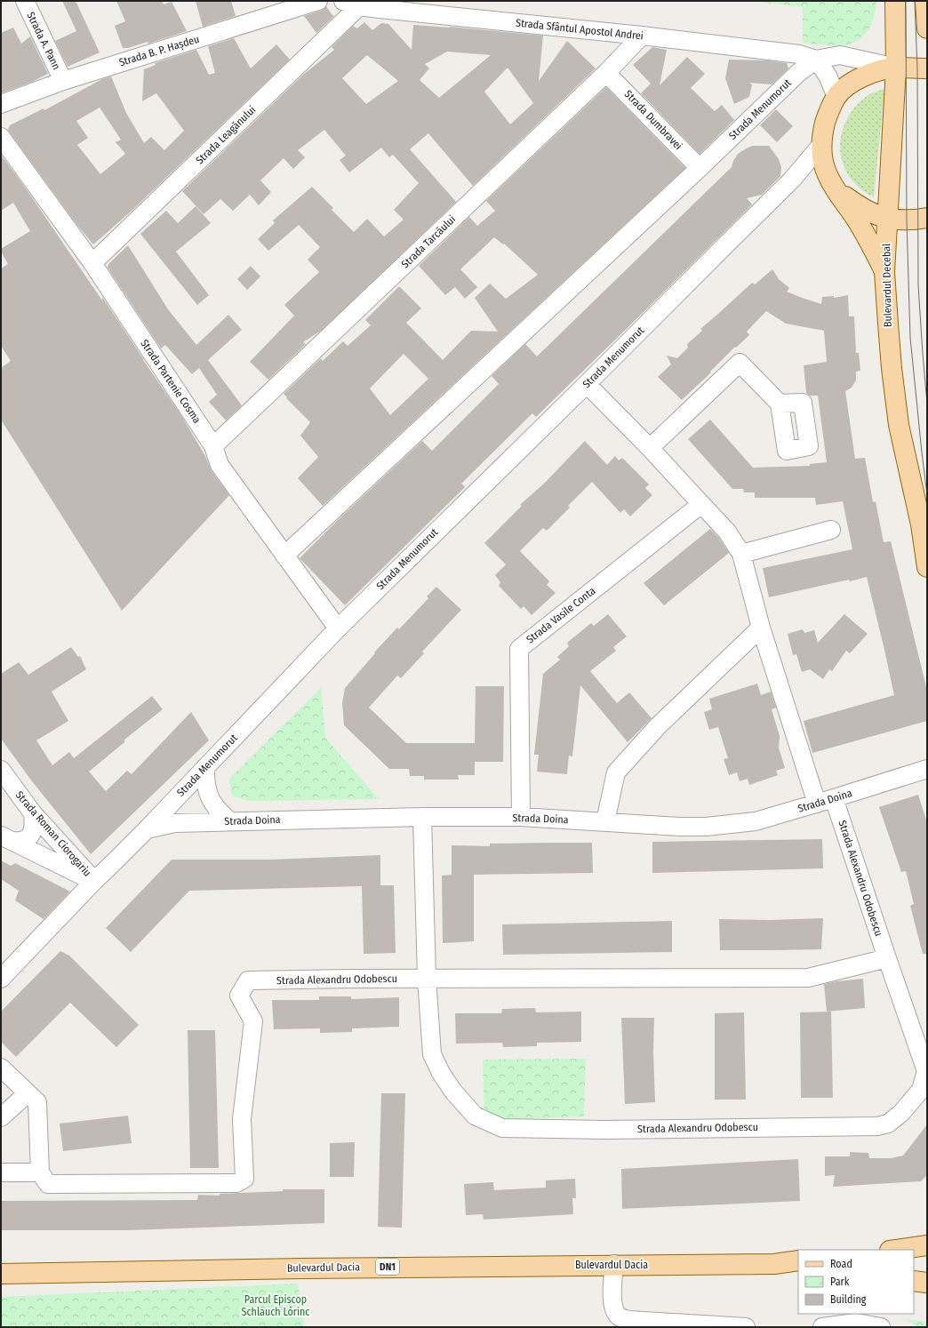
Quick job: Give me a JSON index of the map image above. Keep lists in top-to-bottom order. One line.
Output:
{"streets":{"main road":["Bulevardul Decebal","Bulevardul Dacia","DN1"],"street":["Strada Sfântul Apostol Andrei","Strada A. Pann","Strada B. P. Hașdeu","Strada Menumorut","Strada Dumbravei","Strada Leagănului","Strada Tarcăului","Strada Partenie Cosma","Strada Vasile Conta","Strada Doina","Strada Roman Ciorogariu","Strada Alexandru Odobescu"]},"crossings":[["Strada Sfântul Apostol Andrei","Strada Menumorut"],["Strada Sfântul Apostol Andrei","Strada Leagănului"],["Strada Sfântul Apostol Andrei","Strada Tarcăului"],["Strada Sfântul Apostol Andrei","Bulevardul Decebal"],["Strada A. Pann","Strada B. P. Hașdeu"],["Strada Menumorut","Strada Dumbravei"],["Strada Menumorut","Strada Partenie Cosma"],["Strada Menumorut","Strada Doina"],["Strada Menumorut","Strada Roman Ciorogariu"],["Strada Dumbravei","Strada Tarcăului"],["Strada Leagănului","Strada Partenie Cosma"],["Strada Tarcăului","Strada Partenie Cosma"],["Strada Vasile Conta","Strada Doina"],["Strada Doina","Strada Alexandru Odobescu"]],"parks":["Parcul Episcop Schlauch Lőrinc"],"legend":["Road","Park","Building"]}
